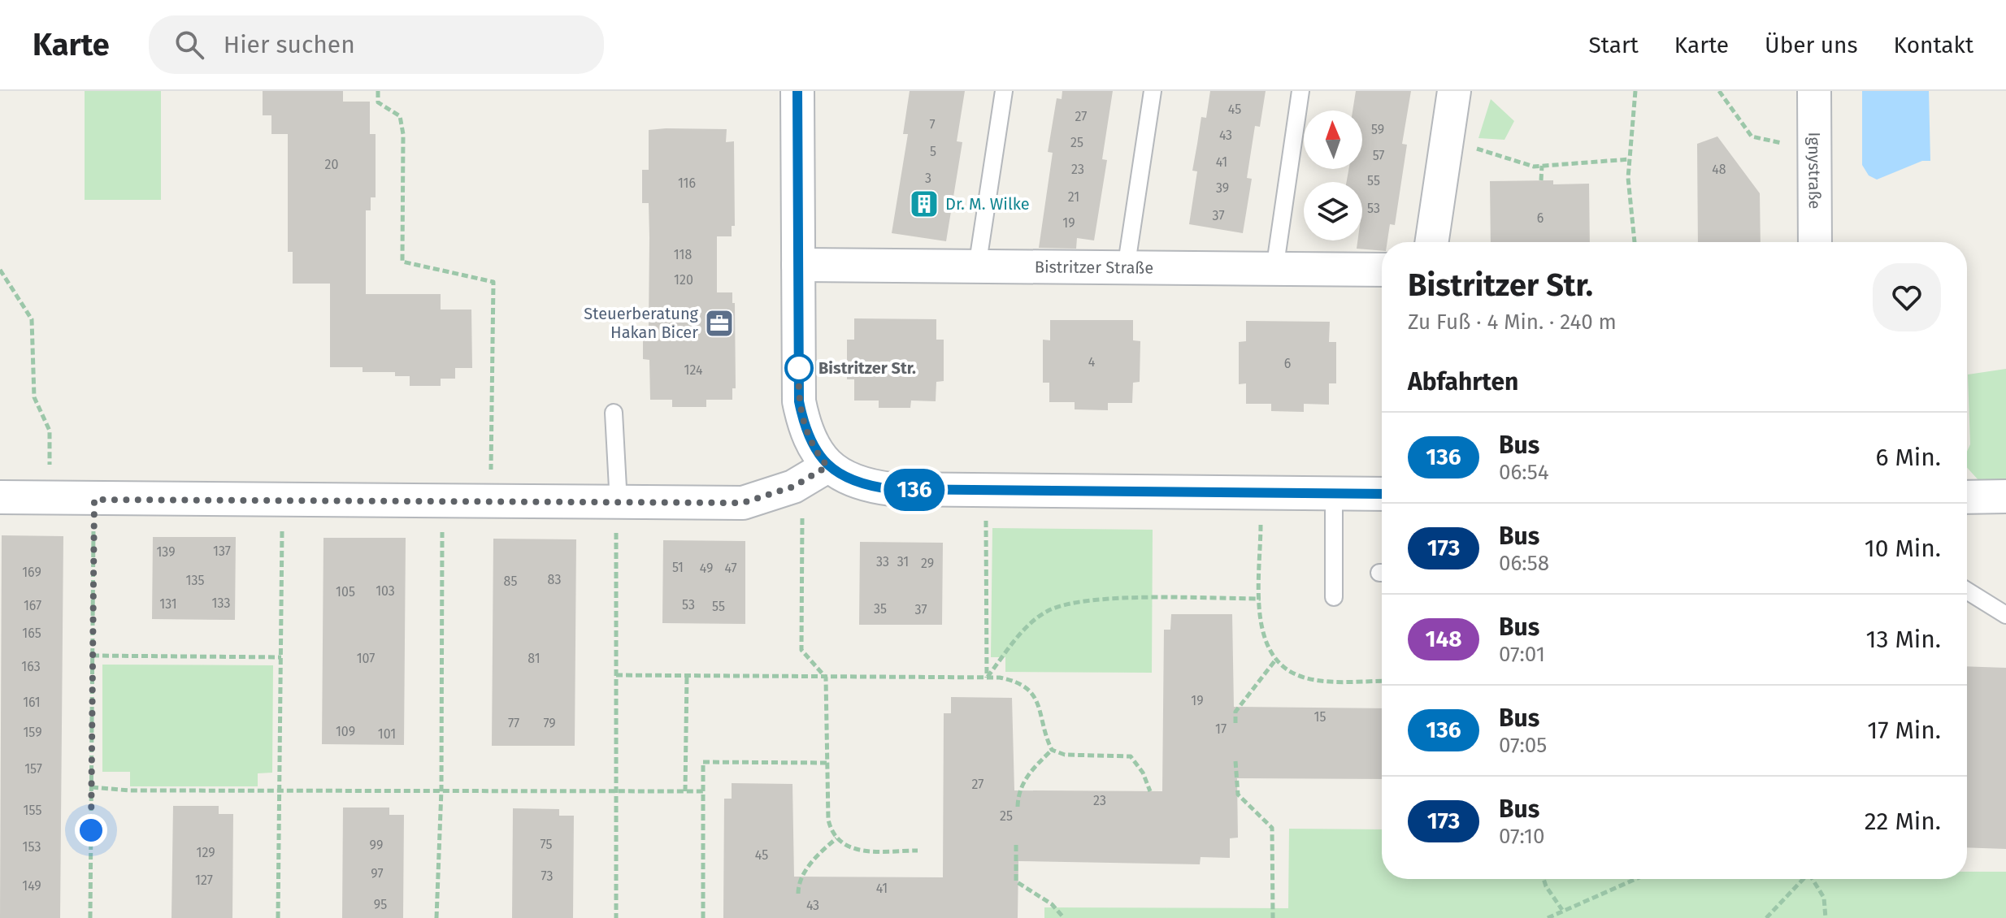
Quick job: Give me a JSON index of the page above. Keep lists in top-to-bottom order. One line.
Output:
{"streets":{"street":["Ignystraße","Bistritzer Straße"]},"places":{"building":["Dr. M. Wilke"],"office":["Steuerberatung Hakan Bicer"],"other":["Bistritzer Str."]},"lines":["bus line 136"],"house_numbers":["45","27","7","59","43","25","5","57","41","20","23","48","3","55","116","39","21","53","37","6","19","118","120","4","6","124","137","139","33","31","29","51","49","47","169","83","135","85","103","105","133","131","53","167","55","35","37","165","107","81","163","19","161","15","77","79","17","109","159","101","157","27","23","155","25","75","99","153","129","45","97","73","127","149","41","95","43"],"north":"top","page":{"header":"Karte","search":"Hier suchen","nav":["Start","Karte","Über uns","Kontakt"],"on_map":"136","heading":[["Bistritzer Str.","Zu Fuß · 4 Min. · 240 m"],"Abfahrten"],"list":[{"mark":"136","name":"Bus","note":"06:54","value":"6 Min."},{"mark":"173","name":"Bus","note":"06:58","value":"10 Min."},{"mark":"148","name":"Bus","note":"07:01","value":"13 Min."},{"mark":"136","name":"Bus","note":"07:05","value":"17 Min."},{"mark":"173","name":"Bus","note":"07:10","value":"22 Min."}]}}
